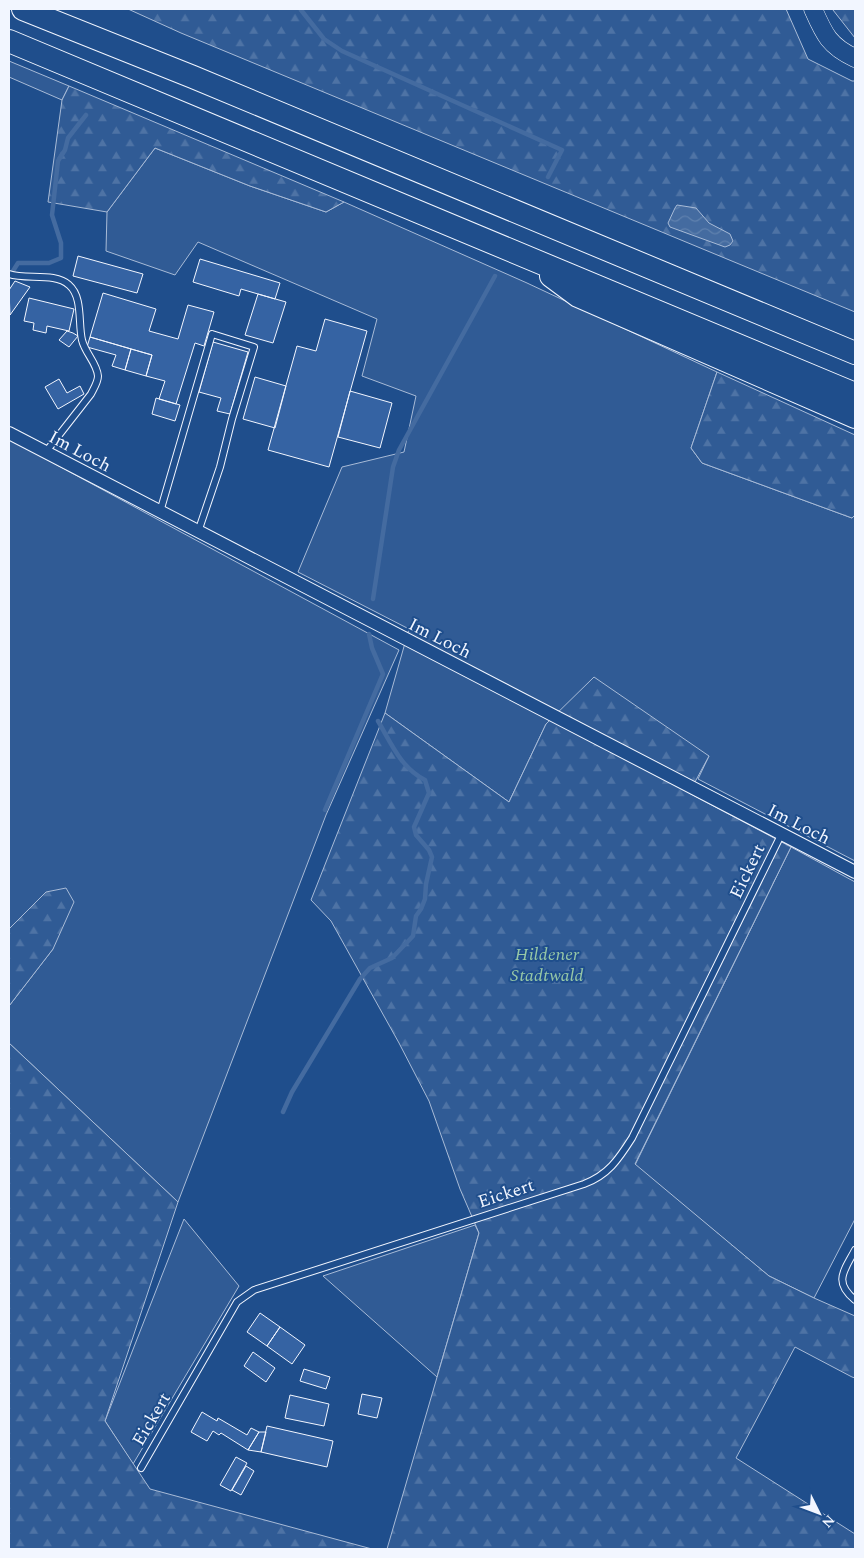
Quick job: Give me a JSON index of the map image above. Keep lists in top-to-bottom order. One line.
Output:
{"streets":{"street":["Im Loch"],"lane":["Eickert"]},"crossings":[["Im Loch","Eickert"]],"parks":["Hildener Stadtwald"],"north":"bottom right"}
